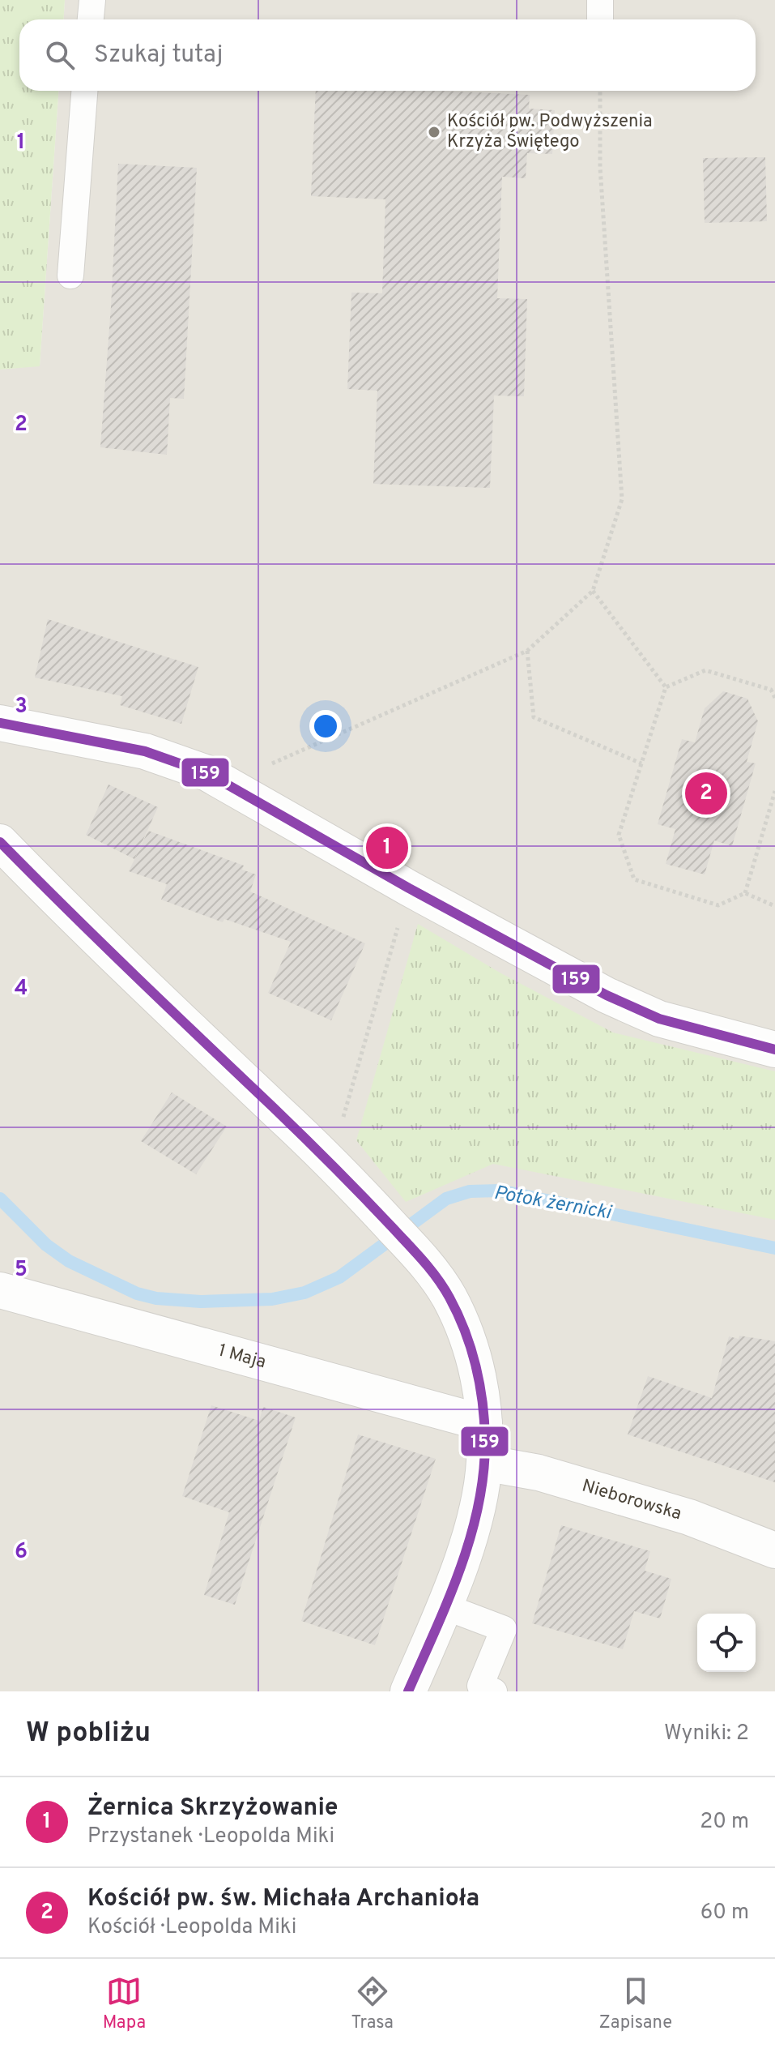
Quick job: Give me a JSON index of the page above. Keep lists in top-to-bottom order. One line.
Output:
{"streets":{"street":["1 Maja","Nieborowska"]},"water":["Potok żernicki"],"places":["Kościół pw. Podwyższenia Krzyża Świętego"],"lines":["transit line 159"],"page":{"search":"Szukaj tutaj","pins":["2","1"],"heading":["W pobliżu","Wyniki: 2"],"list":[{"mark":"1","name":"Żernica Skrzyżowanie","note":"Przystanek · Leopolda Miki","value":"20 m"},{"mark":"2","name":"Kościół pw. św. Michała Archanioła","note":"Kościół · Leopolda Miki","value":"60 m"}],"nav":["Mapa","Trasa","Zapisane"]},"grid":{"rows":["1","2","3","4","5","6"]}}
